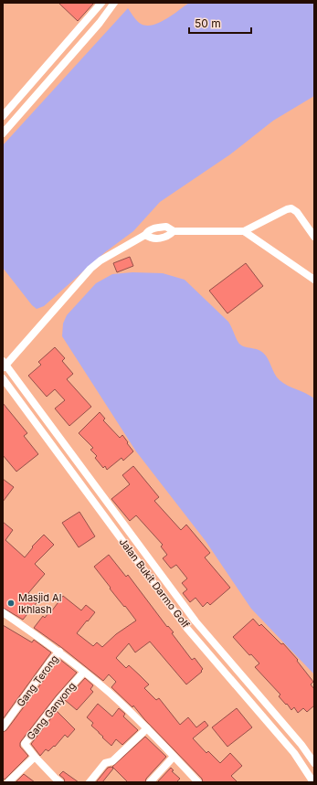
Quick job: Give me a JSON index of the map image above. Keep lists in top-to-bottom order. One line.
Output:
{"streets":{"street":["Jalan Bukit Darmo Golf","Gang Terong","Gang Ganyong"]},"places":["Masjid Al Ikhlash"],"scale_bar":"50 m"}
